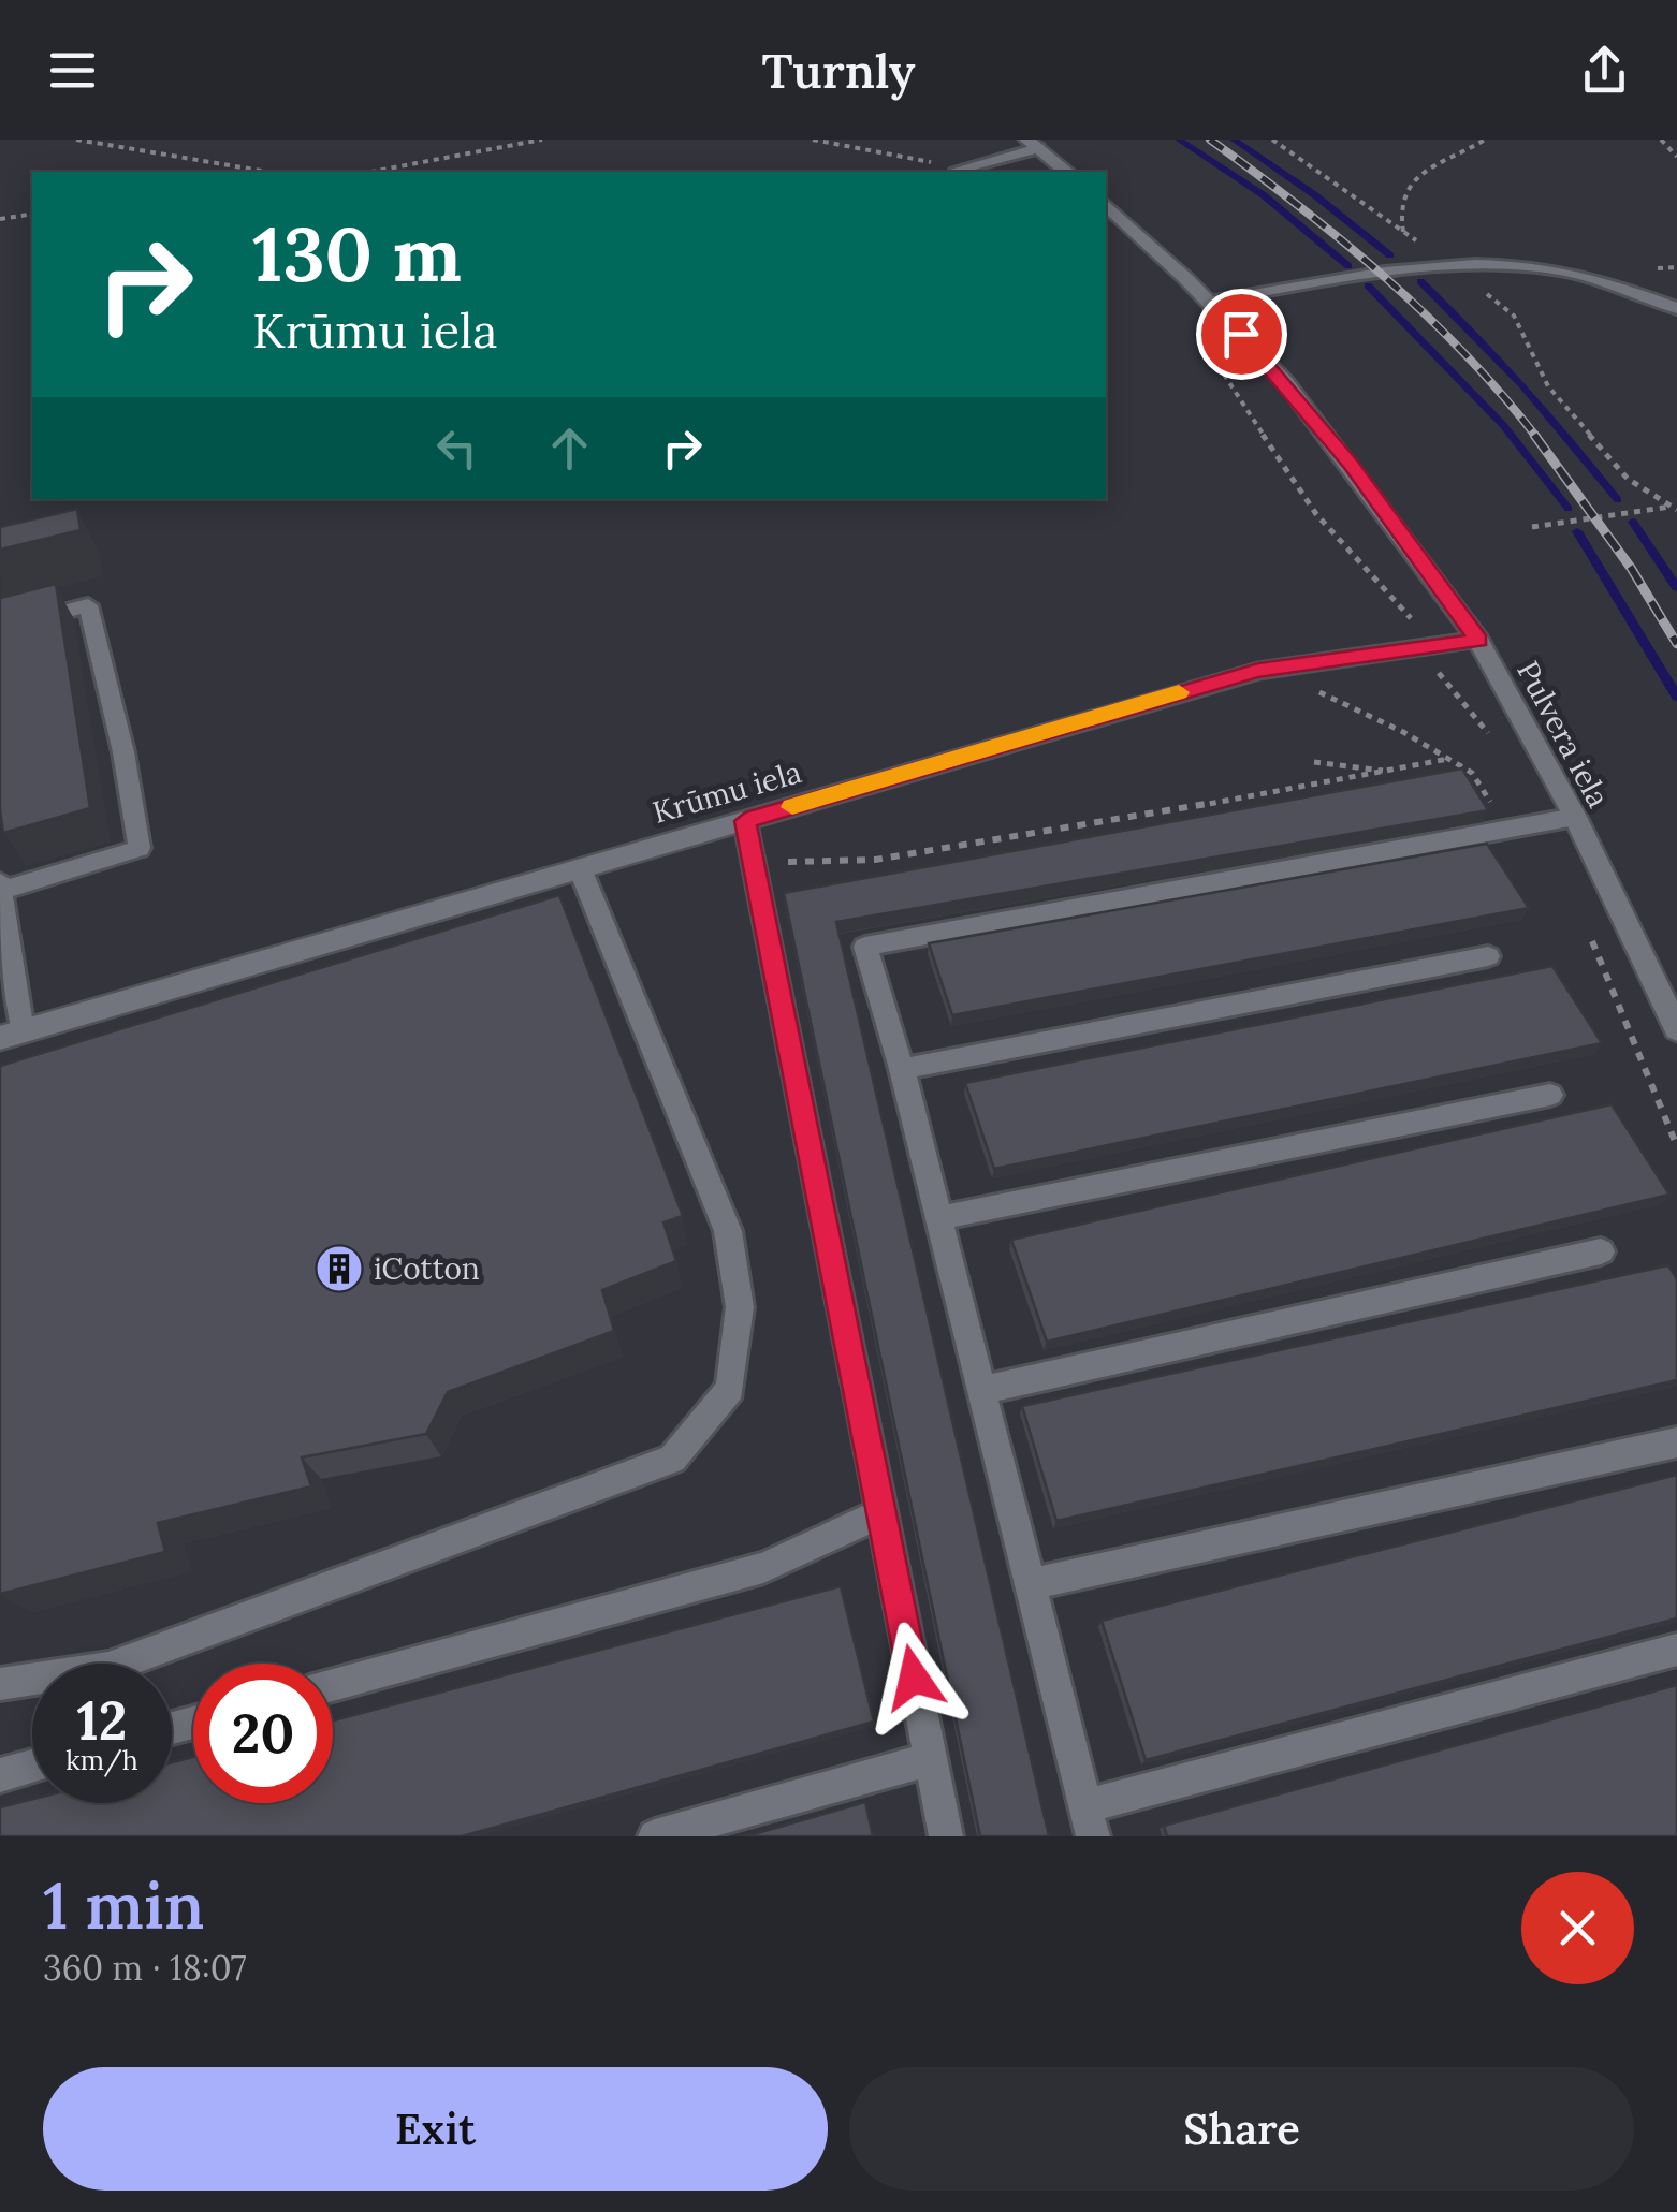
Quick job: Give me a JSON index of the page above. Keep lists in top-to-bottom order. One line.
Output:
{"streets":{"main road":["Pulvera iela","Krūmu iela"]},"crossings":[["Pulvera iela","Krūmu iela"]],"places":{"building":["iCotton"]},"page":{"header":"Turnly","turn":["130 m","Krūmu iela"],"speed":"12 km/h","limit":"20","heading":["1 min","360 m · 18:07"],"buttons":["Exit","Share"]}}
